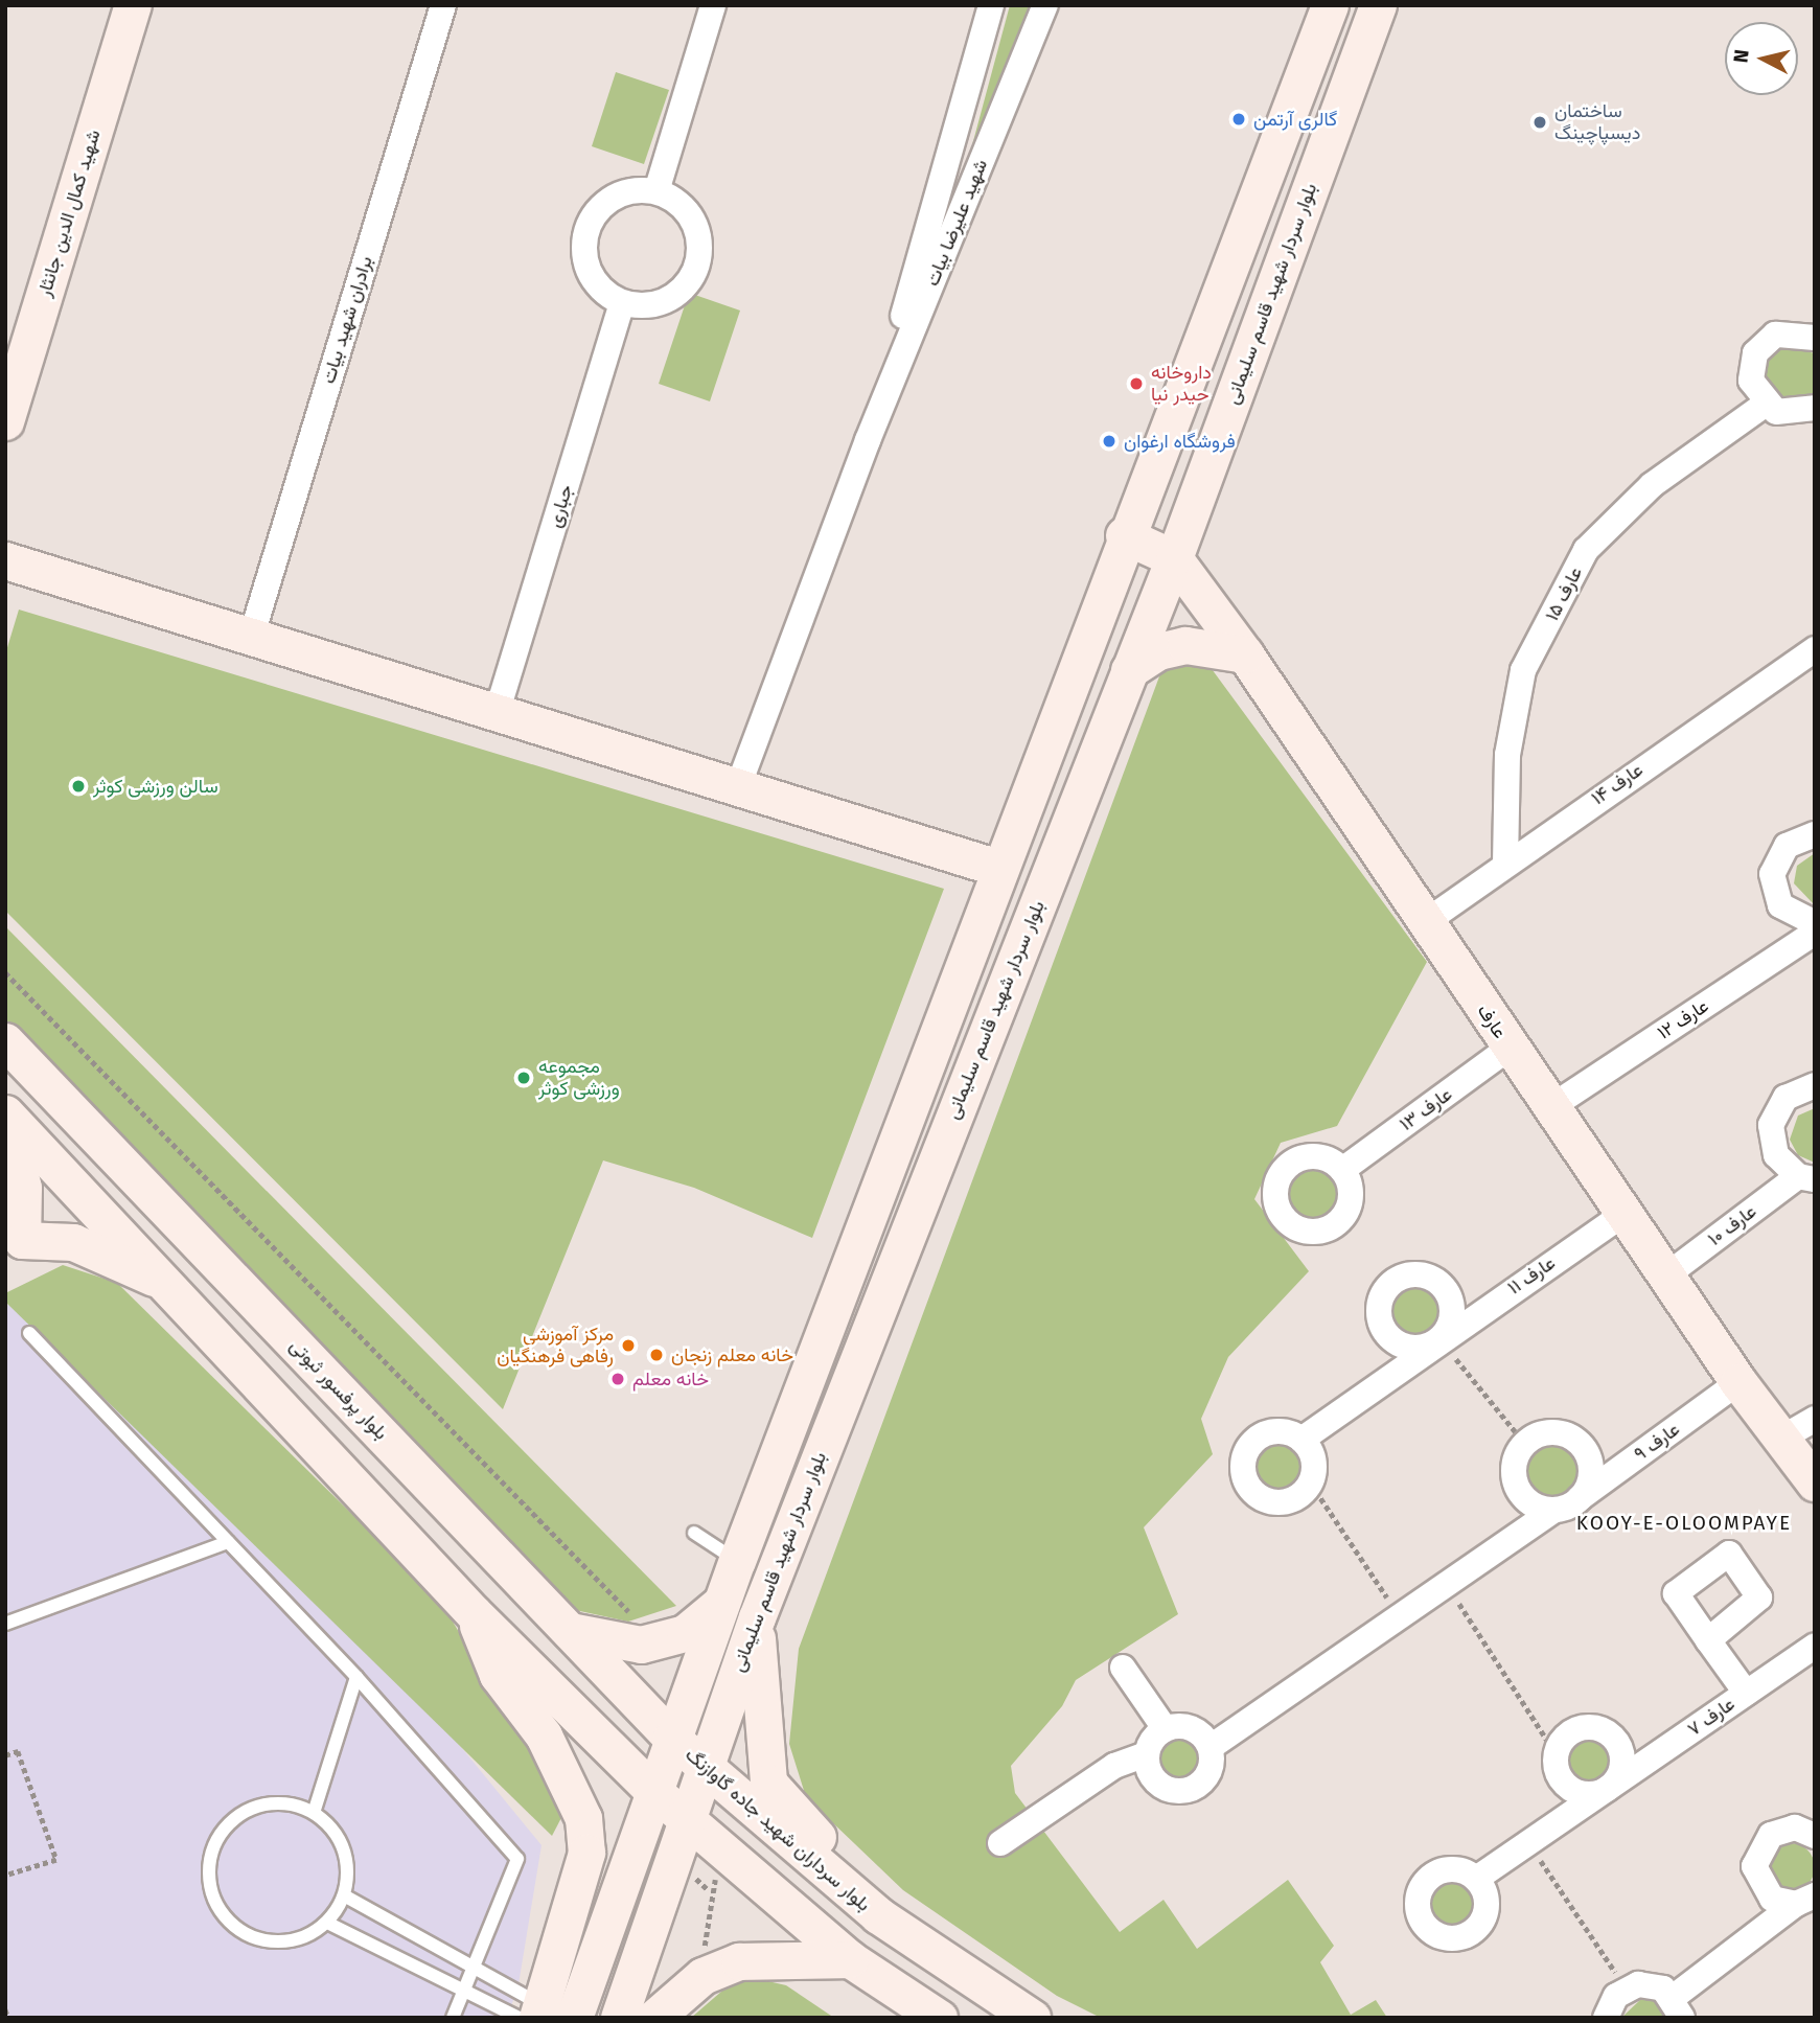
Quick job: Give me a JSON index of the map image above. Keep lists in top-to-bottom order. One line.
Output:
{"streets":{"main road":["شهید کمال الدین جانثار","بلوار سردار شهید قاسم سلیمانی","عارف","بلوار پرفسور ثبوتی","بلوار سرداران شهید جاده گاوازنگ"],"street":["شهید علیرضا بیات","برادران شهید بیات","جباری","عارف ۱۵","عارف ۱۴","عارف ۱۲","عارف ۱۳","عارف ۱۰","عارف ۱۱","عارف ۹","عارف ۷"]},"crossings":[["بلوار سردار شهید قاسم سلیمانی","عارف"],["بلوار سردار شهید قاسم سلیمانی","بلوار سرداران شهید جاده گاوازنگ"],["عارف ۱۵","عارف ۱۴"],["عارف ۱۴","عارف"],["عارف ۱۲","عارف"],["عارف","عارف ۱۳"],["عارف","عارف ۱۰"],["عارف","عارف ۱۱"],["عارف","عارف ۹"],["بلوار پرفسور ثبوتی","بلوار سرداران شهید جاده گاوازنگ"]],"districts":["KOOY-E-OLOOMPAYE"],"places":["گالری آرتمن","ساختمان دیسپاچینگ","داروخانه حیدر نیا","فروشگاه ارغوان","سالن ورزشی کوثر","مجموعه ورزشی کوثر","مرکز آموزشی رفاهی فرهنگیان","خانه معلم زنجان","خانه معلم"],"north":"left"}
